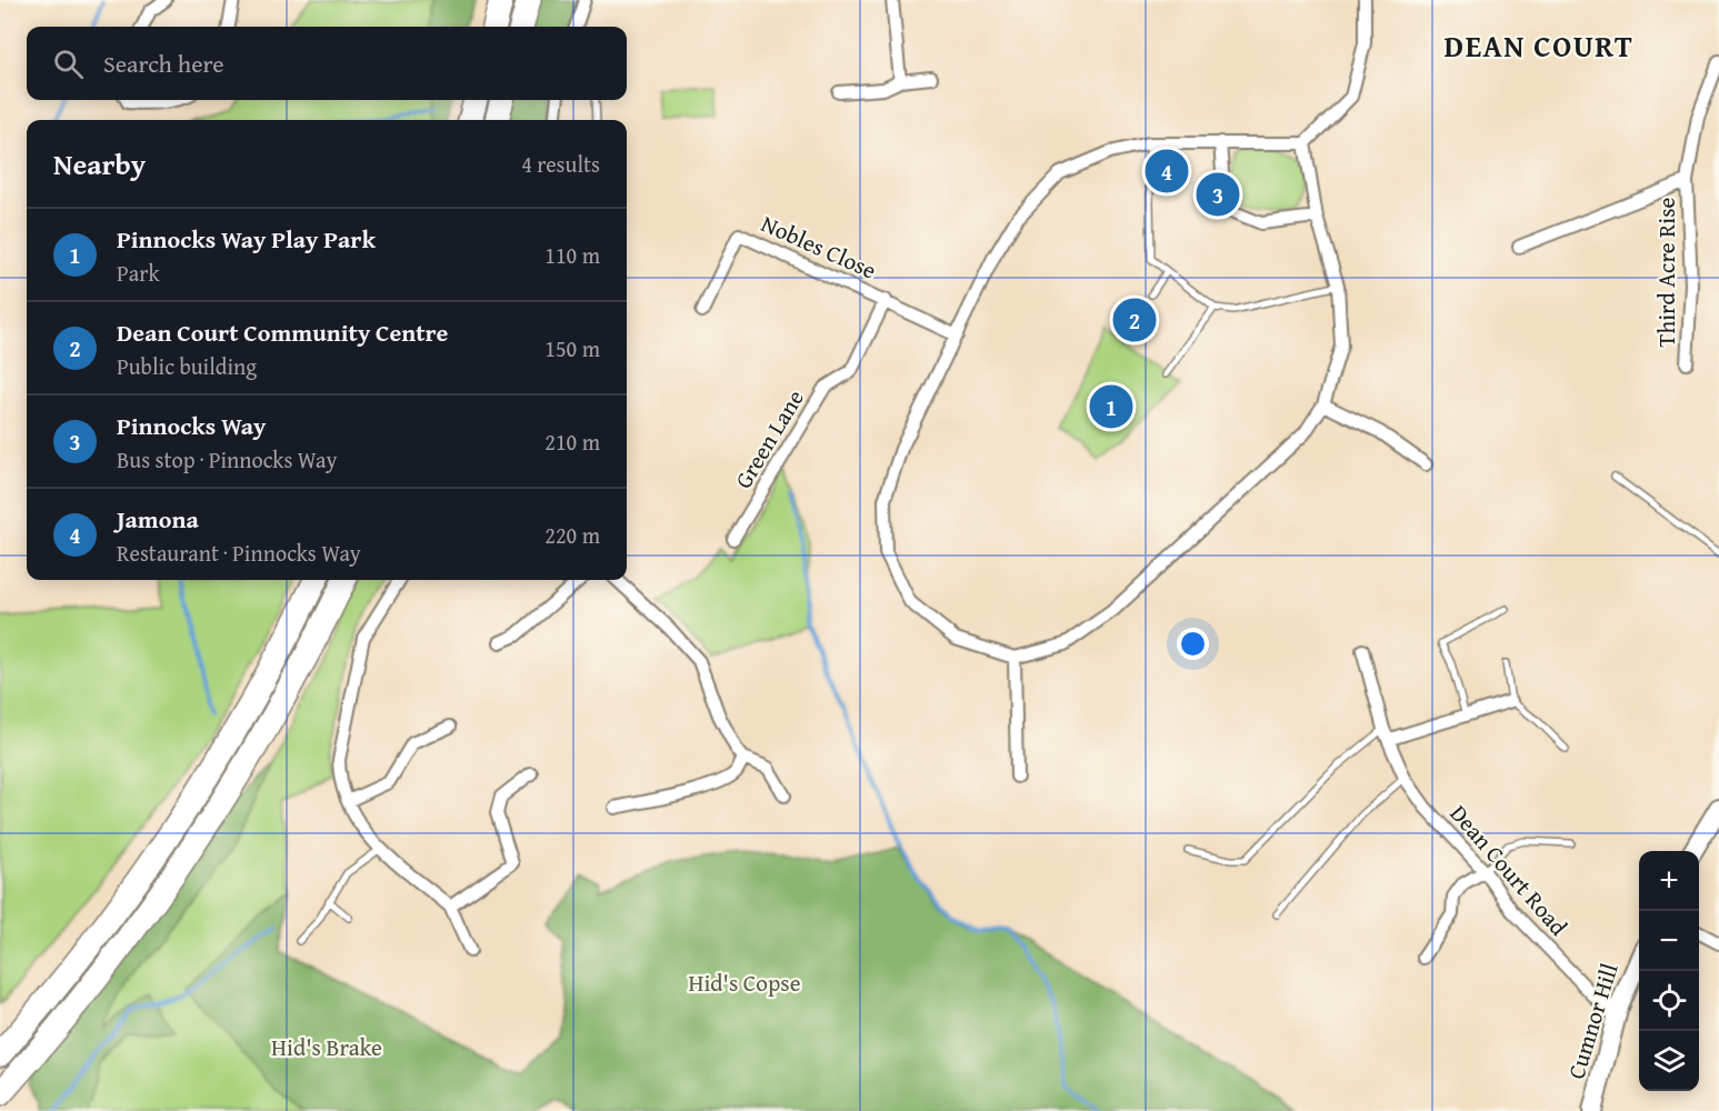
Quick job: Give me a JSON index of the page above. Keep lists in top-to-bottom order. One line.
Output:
{"streets":{"street":["Nobles Close","Third Acre Rise","Green Lane","Dean Court Road","Cumnor Hill"]},"crossings":[["Nobles Close","Green Lane"],["Dean Court Road","Cumnor Hill"]],"districts":["DEAN COURT"],"parks":["Hid's Copse","Hid's Brake"],"page":{"search":"Search here","heading":["Nearby","4 results"],"pins":["4","3","2","1"],"list":[{"mark":"1","name":"Pinnocks Way Play Park","note":"Park","value":"110 m"},{"mark":"2","name":"Dean Court Community Centre","note":"Public building","value":"150 m"},{"mark":"3","name":"Pinnocks Way","note":"Bus stop · Pinnocks Way","value":"210 m"},{"mark":"4","name":"Jamona","note":"Restaurant · Pinnocks Way","value":"220 m"}],"map_buttons":["+","−"]}}
